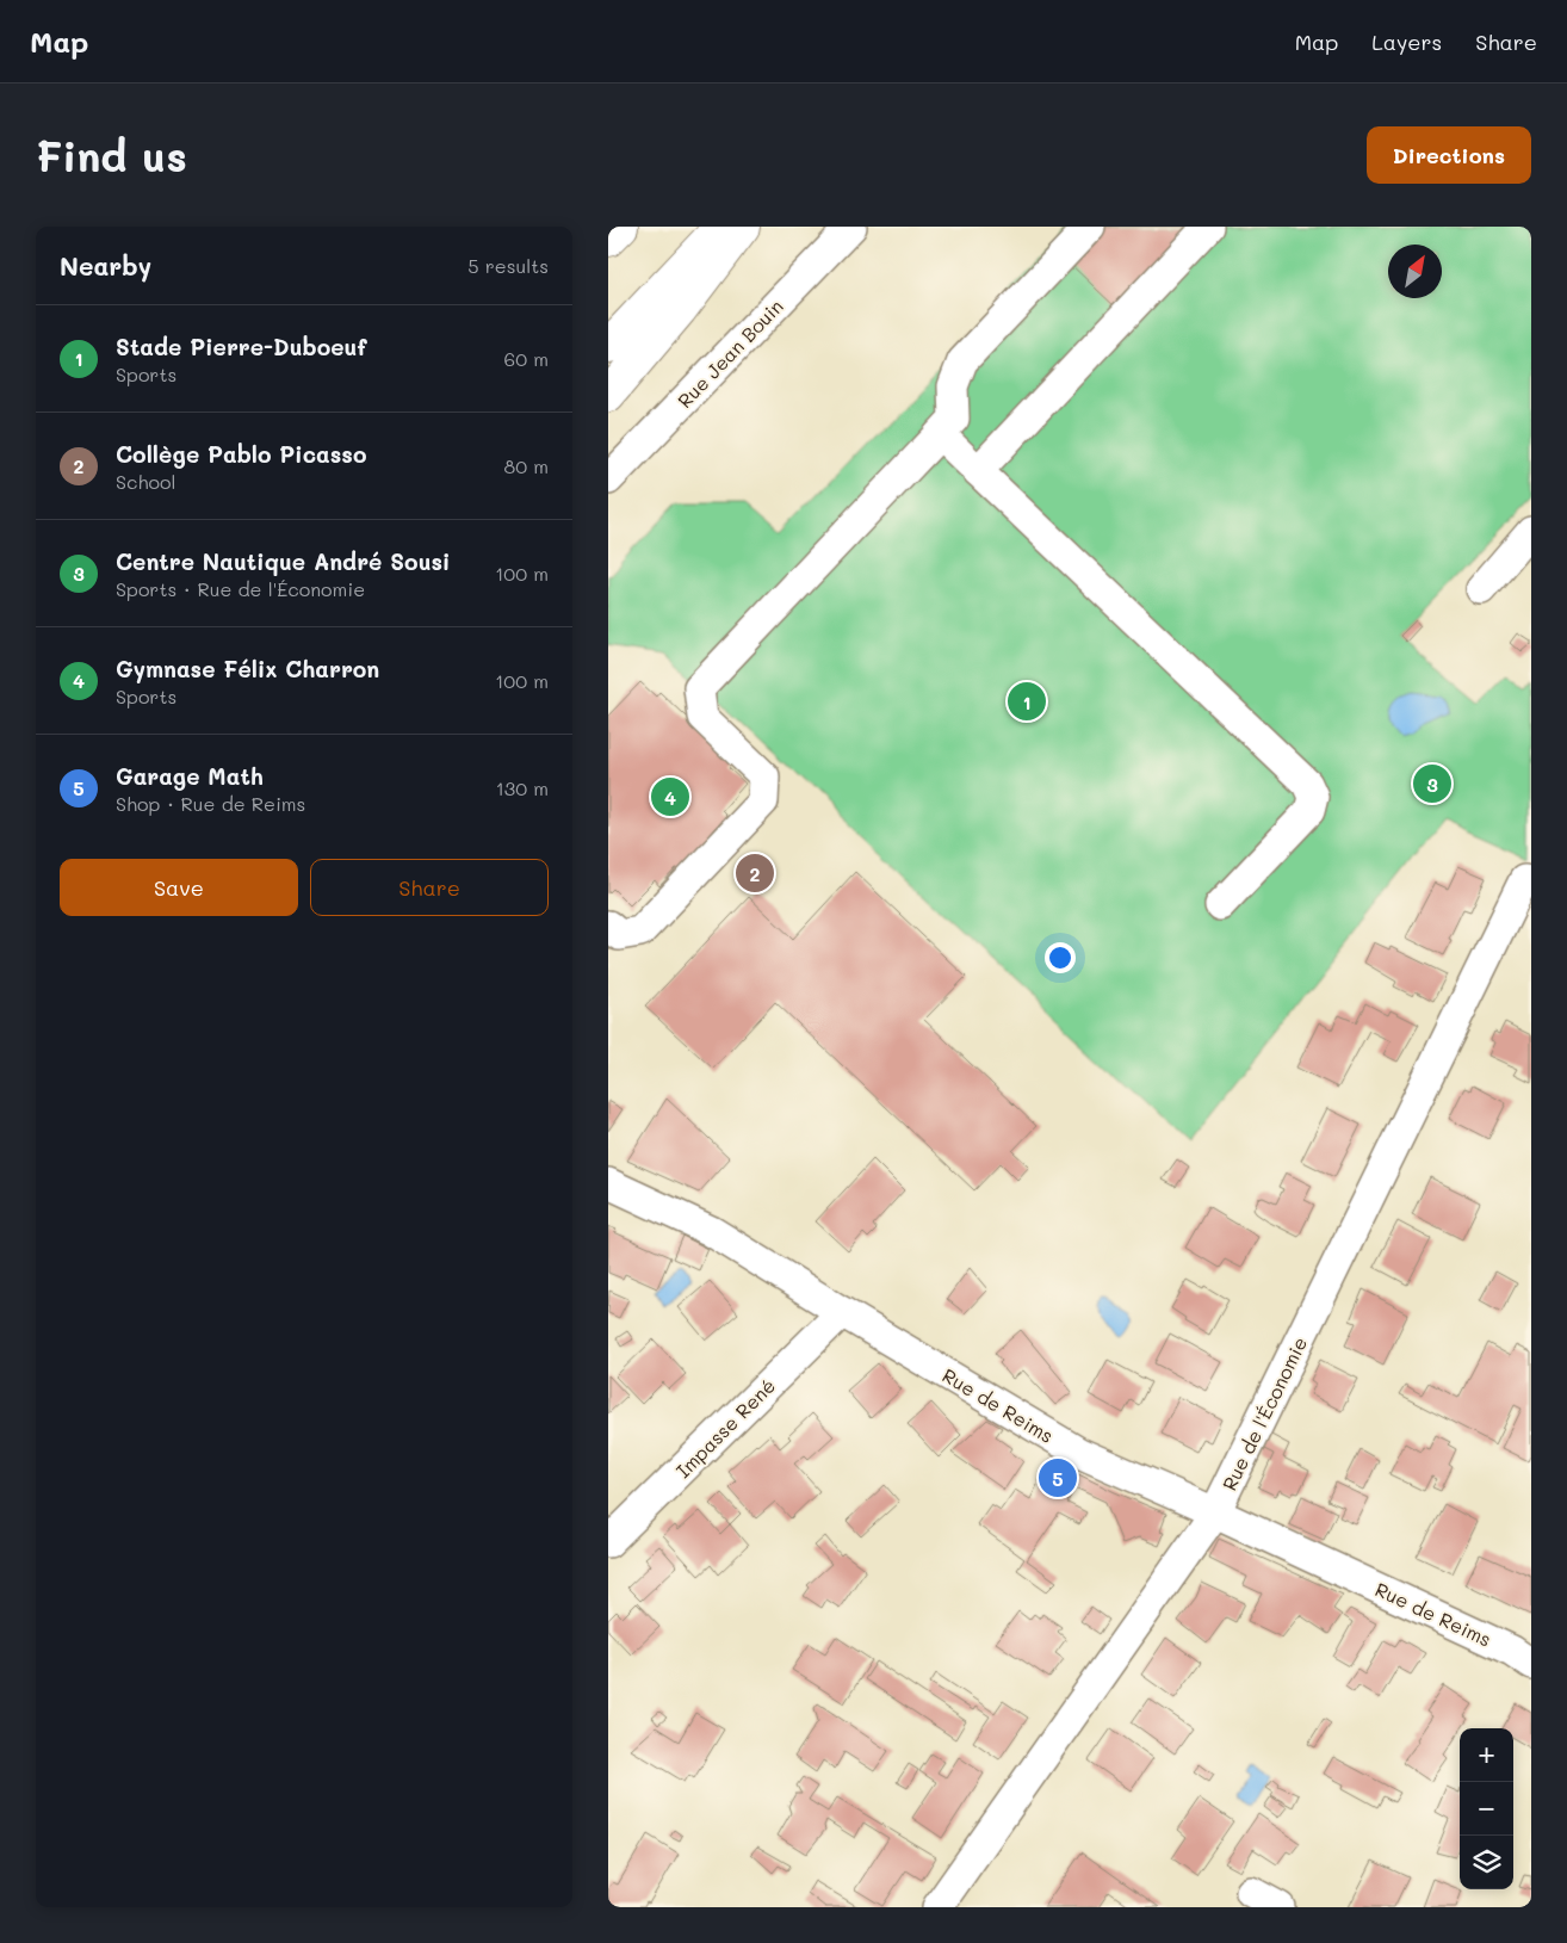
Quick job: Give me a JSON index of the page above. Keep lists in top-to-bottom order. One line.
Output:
{"streets":{"street":["Rue Jean Bouin","Rue de Reims","Rue de l'Économie","Impasse René"]},"crossings":[["Rue de Reims","Rue de l'Économie"],["Rue de Reims","Impasse René"]],"north":"top right","page":{"header":"Map","nav":["Map","Layers","Share"],"buttons":["Directions",["Save","Share"]],"title":"Find us","heading":["Nearby","5 results"],"list":[{"mark":"1","name":"Stade Pierre-Duboeuf","note":"Sports","value":"60 m"},{"mark":"2","name":"Collège Pablo Picasso","note":"School","value":"80 m"},{"mark":"3","name":"Centre Nautique André Sousi","note":"Sports · Rue de l'Économie","value":"100 m"},{"mark":"4","name":"Gymnase Félix Charron","note":"Sports","value":"100 m"},{"mark":"5","name":"Garage Math","note":"Shop · Rue de Reims","value":"130 m"}],"pins":["1","3","4","2","5"],"map_buttons":["+","−"]}}
